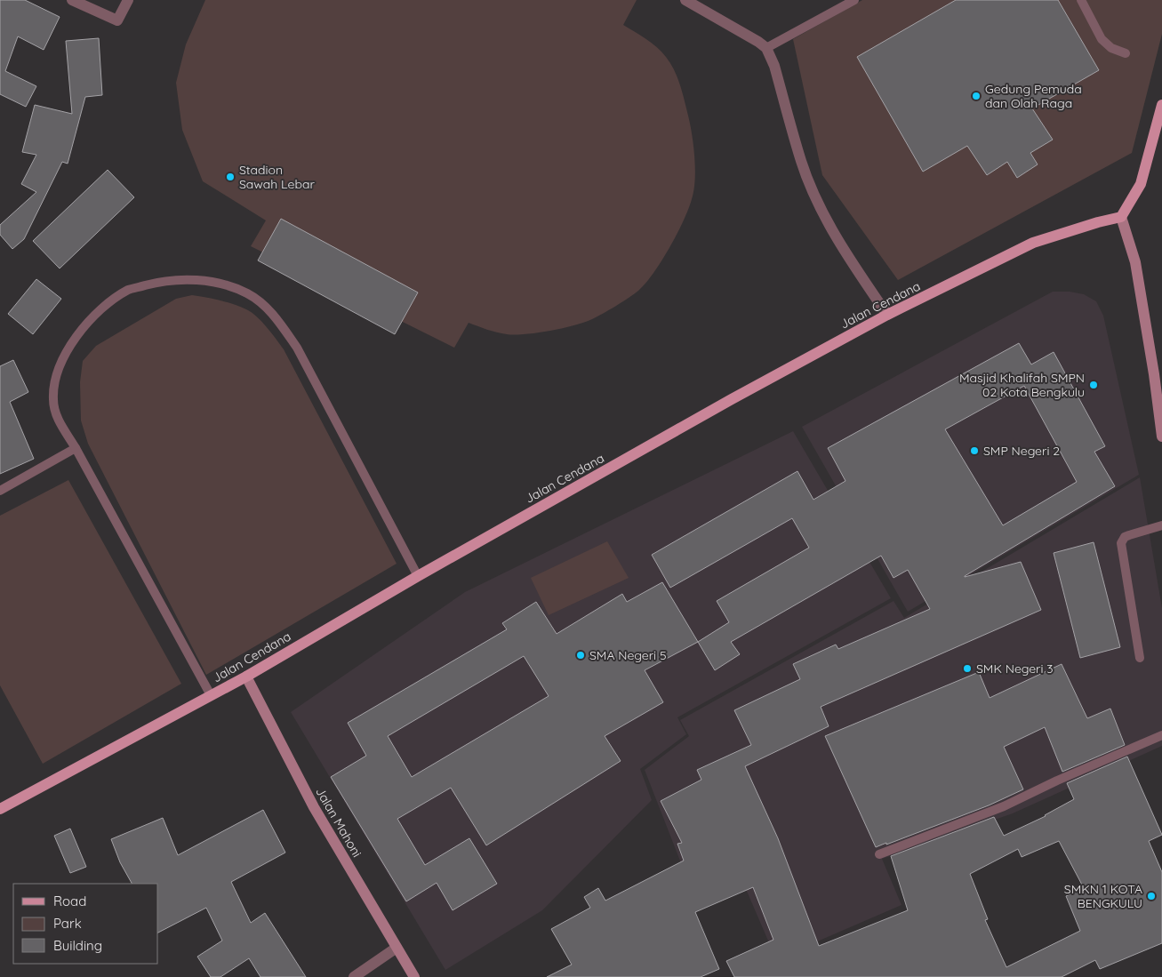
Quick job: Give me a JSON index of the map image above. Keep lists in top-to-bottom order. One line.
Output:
{"streets":{"main road":["Jalan Cendana"],"street":["Jalan Mahoni"]},"crossings":[["Jalan Cendana","Jalan Mahoni"]],"places":["Gedung Pemuda dan Olah Raga","Stadion Sawah Lebar","Masjid Khalifah SMPN 02 Kota Bengkulu","SMP Negeri 2","SMA Negeri 5","SMK Negeri 3","SMKN 1 KOTA BENGKULU"],"legend":["Road","Park","Building"]}
